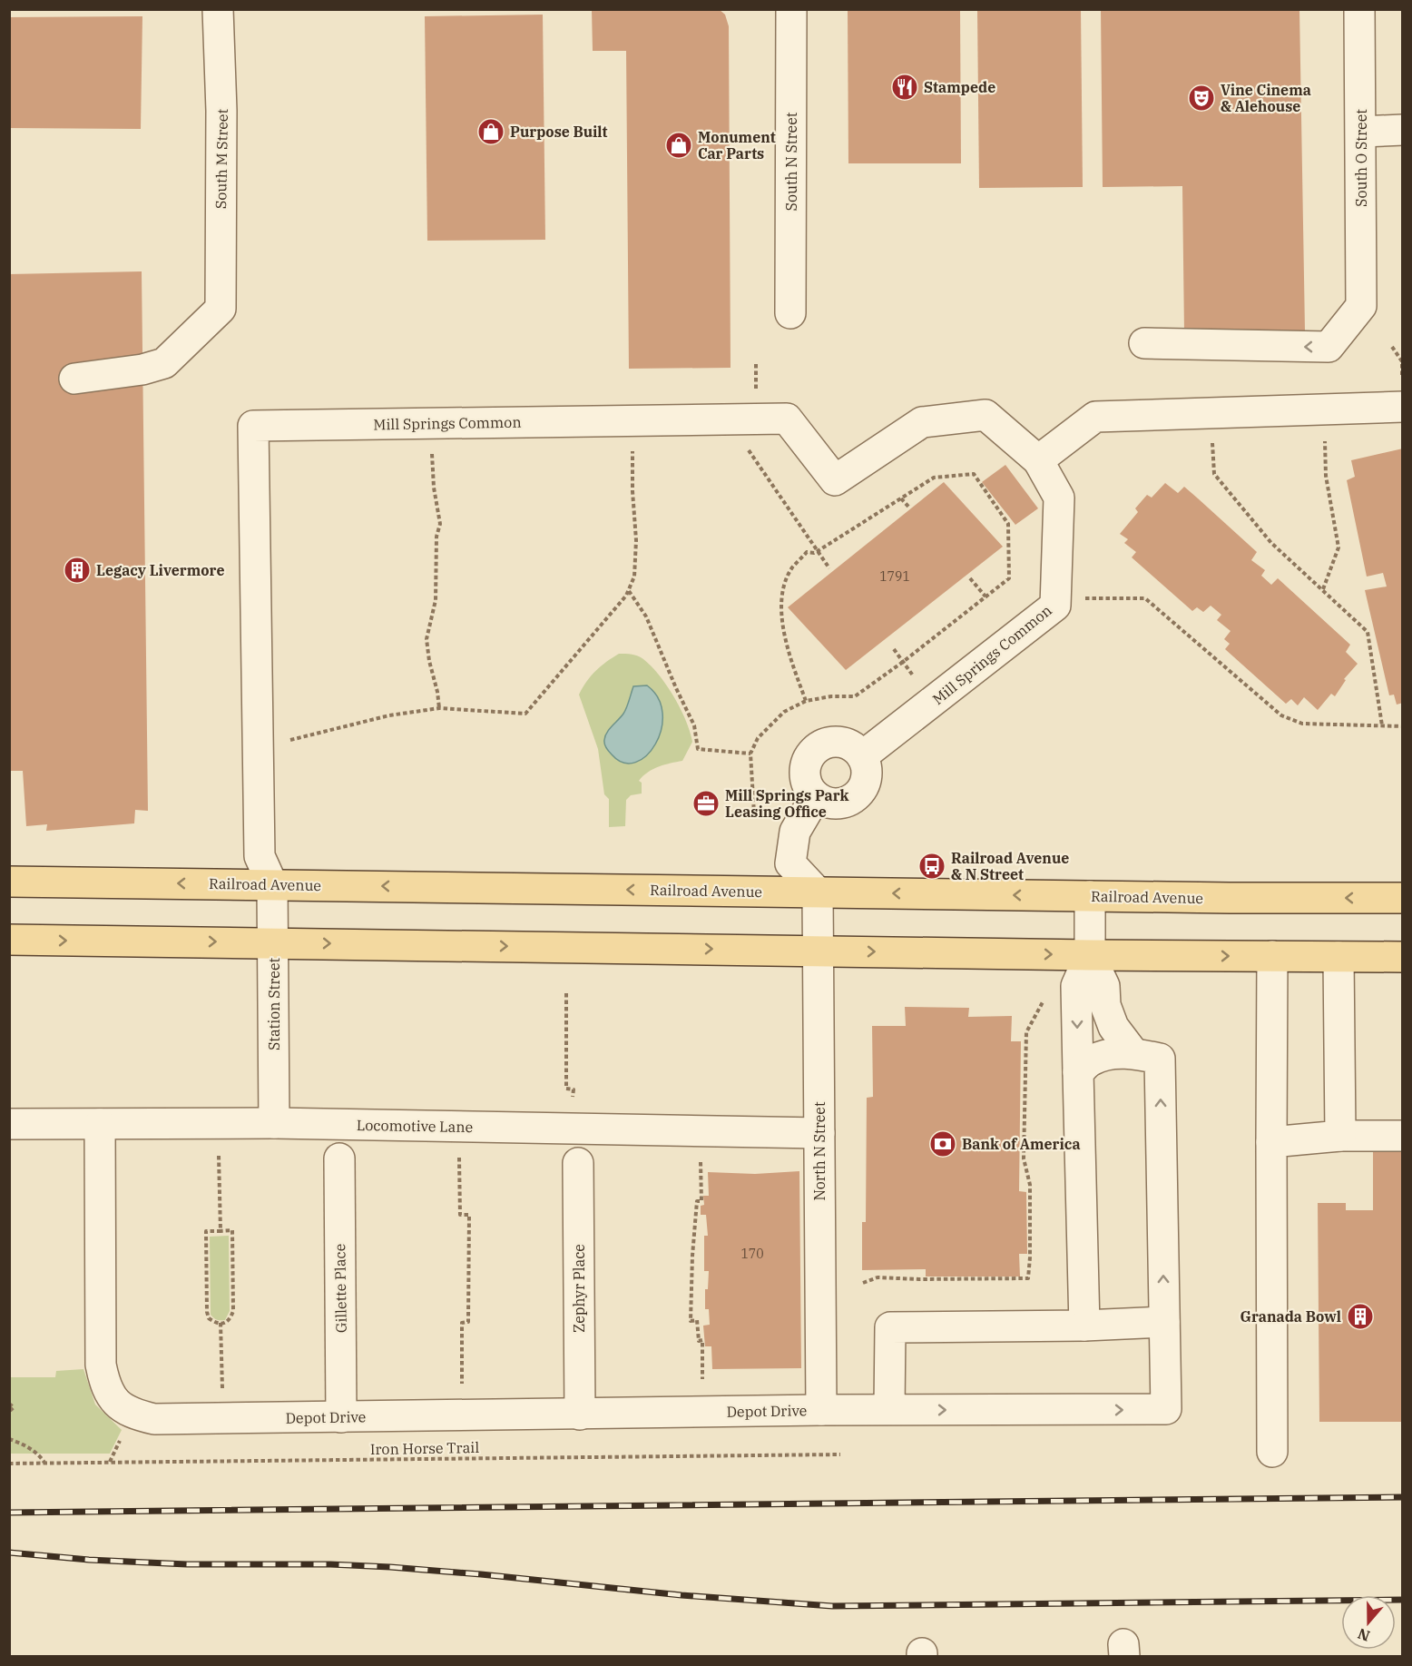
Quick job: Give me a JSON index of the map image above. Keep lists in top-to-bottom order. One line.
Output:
{"streets":{"main road":["Railroad Avenue"],"street":["South O Street","South M Street","South N Street","Mill Springs Common","Station Street","Locomotive Lane","North N Street","Gillette Place","Zephyr Place","Depot Drive"],"path":["Iron Horse Trail"]},"crossings":[["Mill Springs Common","Railroad Avenue"],["Mill Springs Common","Station Street"],["Railroad Avenue","Station Street"],["Railroad Avenue","North N Street"],["Station Street","Locomotive Lane"],["Locomotive Lane","North N Street"],["Locomotive Lane","Depot Drive"],["North N Street","Depot Drive"],["Gillette Place","Depot Drive"],["Zephyr Place","Depot Drive"]],"places":{"restaurant":["Stampede"],"theatre":["Vine Cinema & Alehouse"],"shop":["Purpose Built","Monument Car Parts"],"building":["Legacy Livermore","Granada Bowl"],"office":["Mill Springs Park Leasing Office"],"bus stop":["Railroad Avenue & N Street"],"bank":["Bank of America"]},"house_numbers":["1791","170"],"north":"bottom"}
